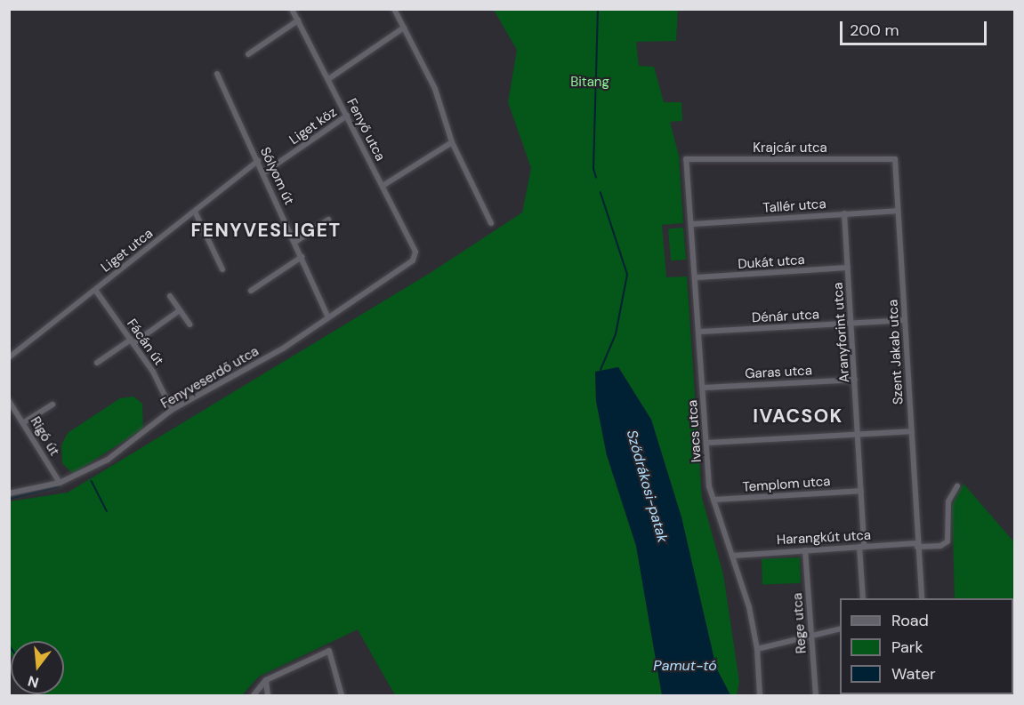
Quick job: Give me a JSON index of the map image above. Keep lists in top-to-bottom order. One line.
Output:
{"streets":{"street":["Liget köz","Fenyő utca","Krajcár utca","Sólyom út","Tallér utca","Liget utca","Dukát utca","Dénár utca","Aranyforint utca","Fácán út","Szent Jakab utca","Garas utca","Fenyveserdő utca","Ivacs utca","Rigó út","Templom utca","Harangkút utca","Rege utca"]},"crossings":[["Liget köz","Fenyő utca"],["Liget köz","Sólyom út"],["Fenyő utca","Fenyveserdő utca"],["Krajcár utca","Szent Jakab utca"],["Krajcár utca","Ivacs utca"],["Sólyom út","Liget utca"],["Sólyom út","Fenyveserdő utca"],["Tallér utca","Aranyforint utca"],["Tallér utca","Szent Jakab utca"],["Tallér utca","Ivacs utca"],["Liget utca","Fácán út"],["Dukát utca","Aranyforint utca"],["Dukát utca","Ivacs utca"],["Dénár utca","Aranyforint utca"],["Dénár utca","Szent Jakab utca"],["Dénár utca","Ivacs utca"],["Aranyforint utca","Garas utca"],["Aranyforint utca","Templom utca"],["Aranyforint utca","Harangkút utca"],["Fácán út","Fenyveserdő utca"],["Szent Jakab utca","Harangkút utca"],["Garas utca","Ivacs utca"],["Fenyveserdő utca","Rigó út"],["Ivacs utca","Templom utca"],["Ivacs utca","Harangkút utca"],["Harangkút utca","Rege utca"]],"districts":["FENYVESLIGET","IVACSOK"],"water":["Sződrákosi-patak","Pamut-tó"],"parks":["Bitang"],"legend":["Road","Park","Water"],"scale_bar":"200 m","north":"bottom"}
